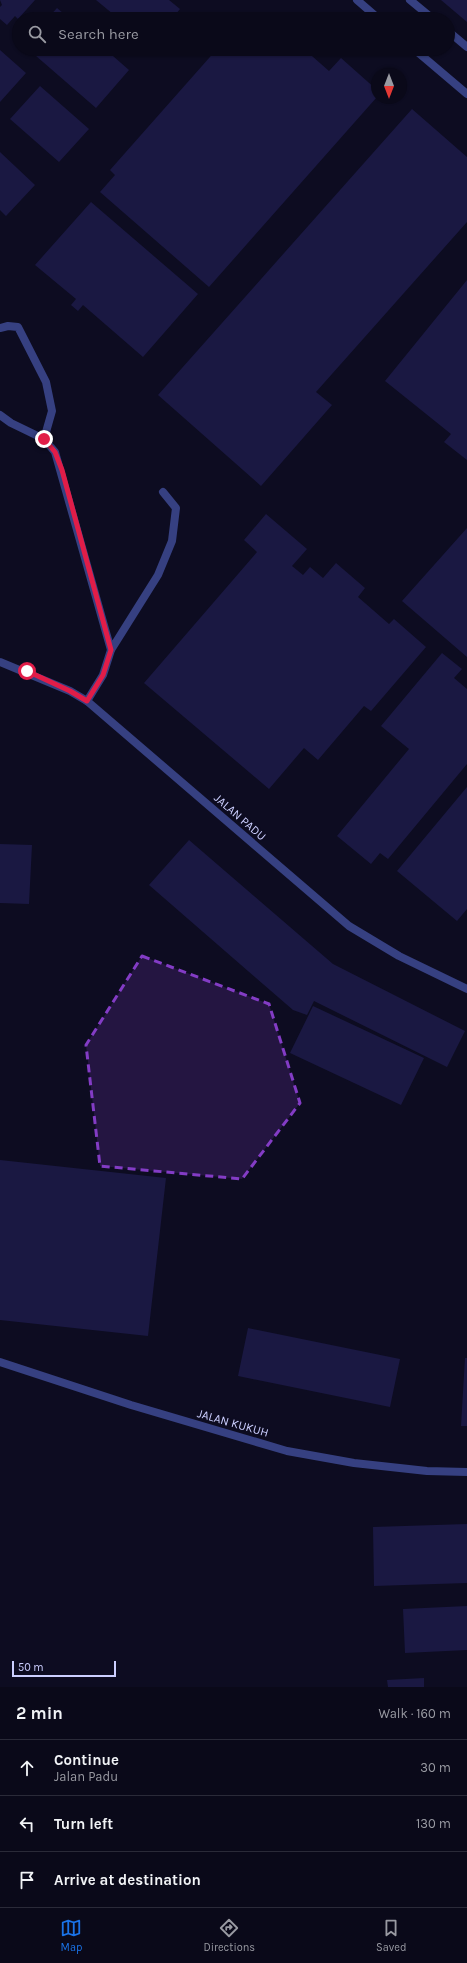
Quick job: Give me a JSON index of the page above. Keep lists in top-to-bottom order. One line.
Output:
{"streets":{"street":["JALAN PADU","JALAN KUKUH"]},"scale_bar":"50 m","north":"bottom","page":{"search":"Search here","scale":"50 m","heading":["2 min","Walk · 160 m"],"list":[["Continue","Jalan Padu","30 m"],["Turn left","130 m"],"Arrive at destination"],"nav":["Map","Directions","Saved"]}}
